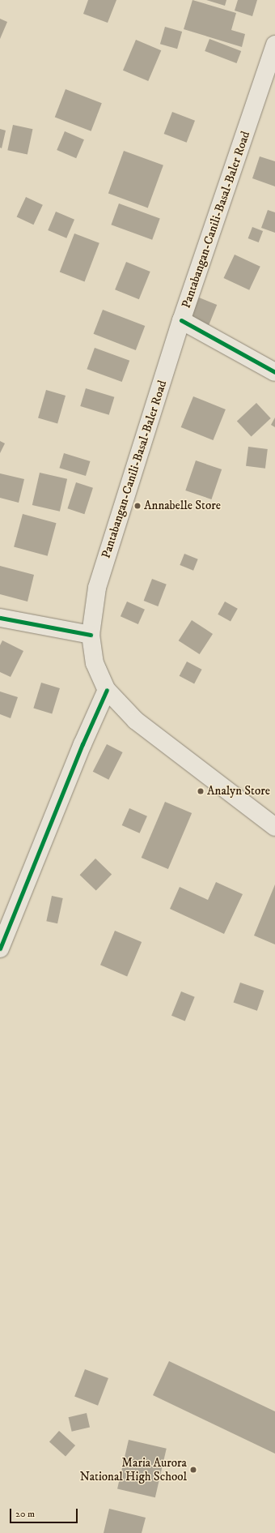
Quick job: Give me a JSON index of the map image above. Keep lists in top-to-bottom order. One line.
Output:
{"streets":{"main road":["Pantabangan-Canili-Basal-Baler Road"]},"places":["Annabelle Store","Analyn Store","Maria Aurora National High School"],"scale_bar":"20 m"}
